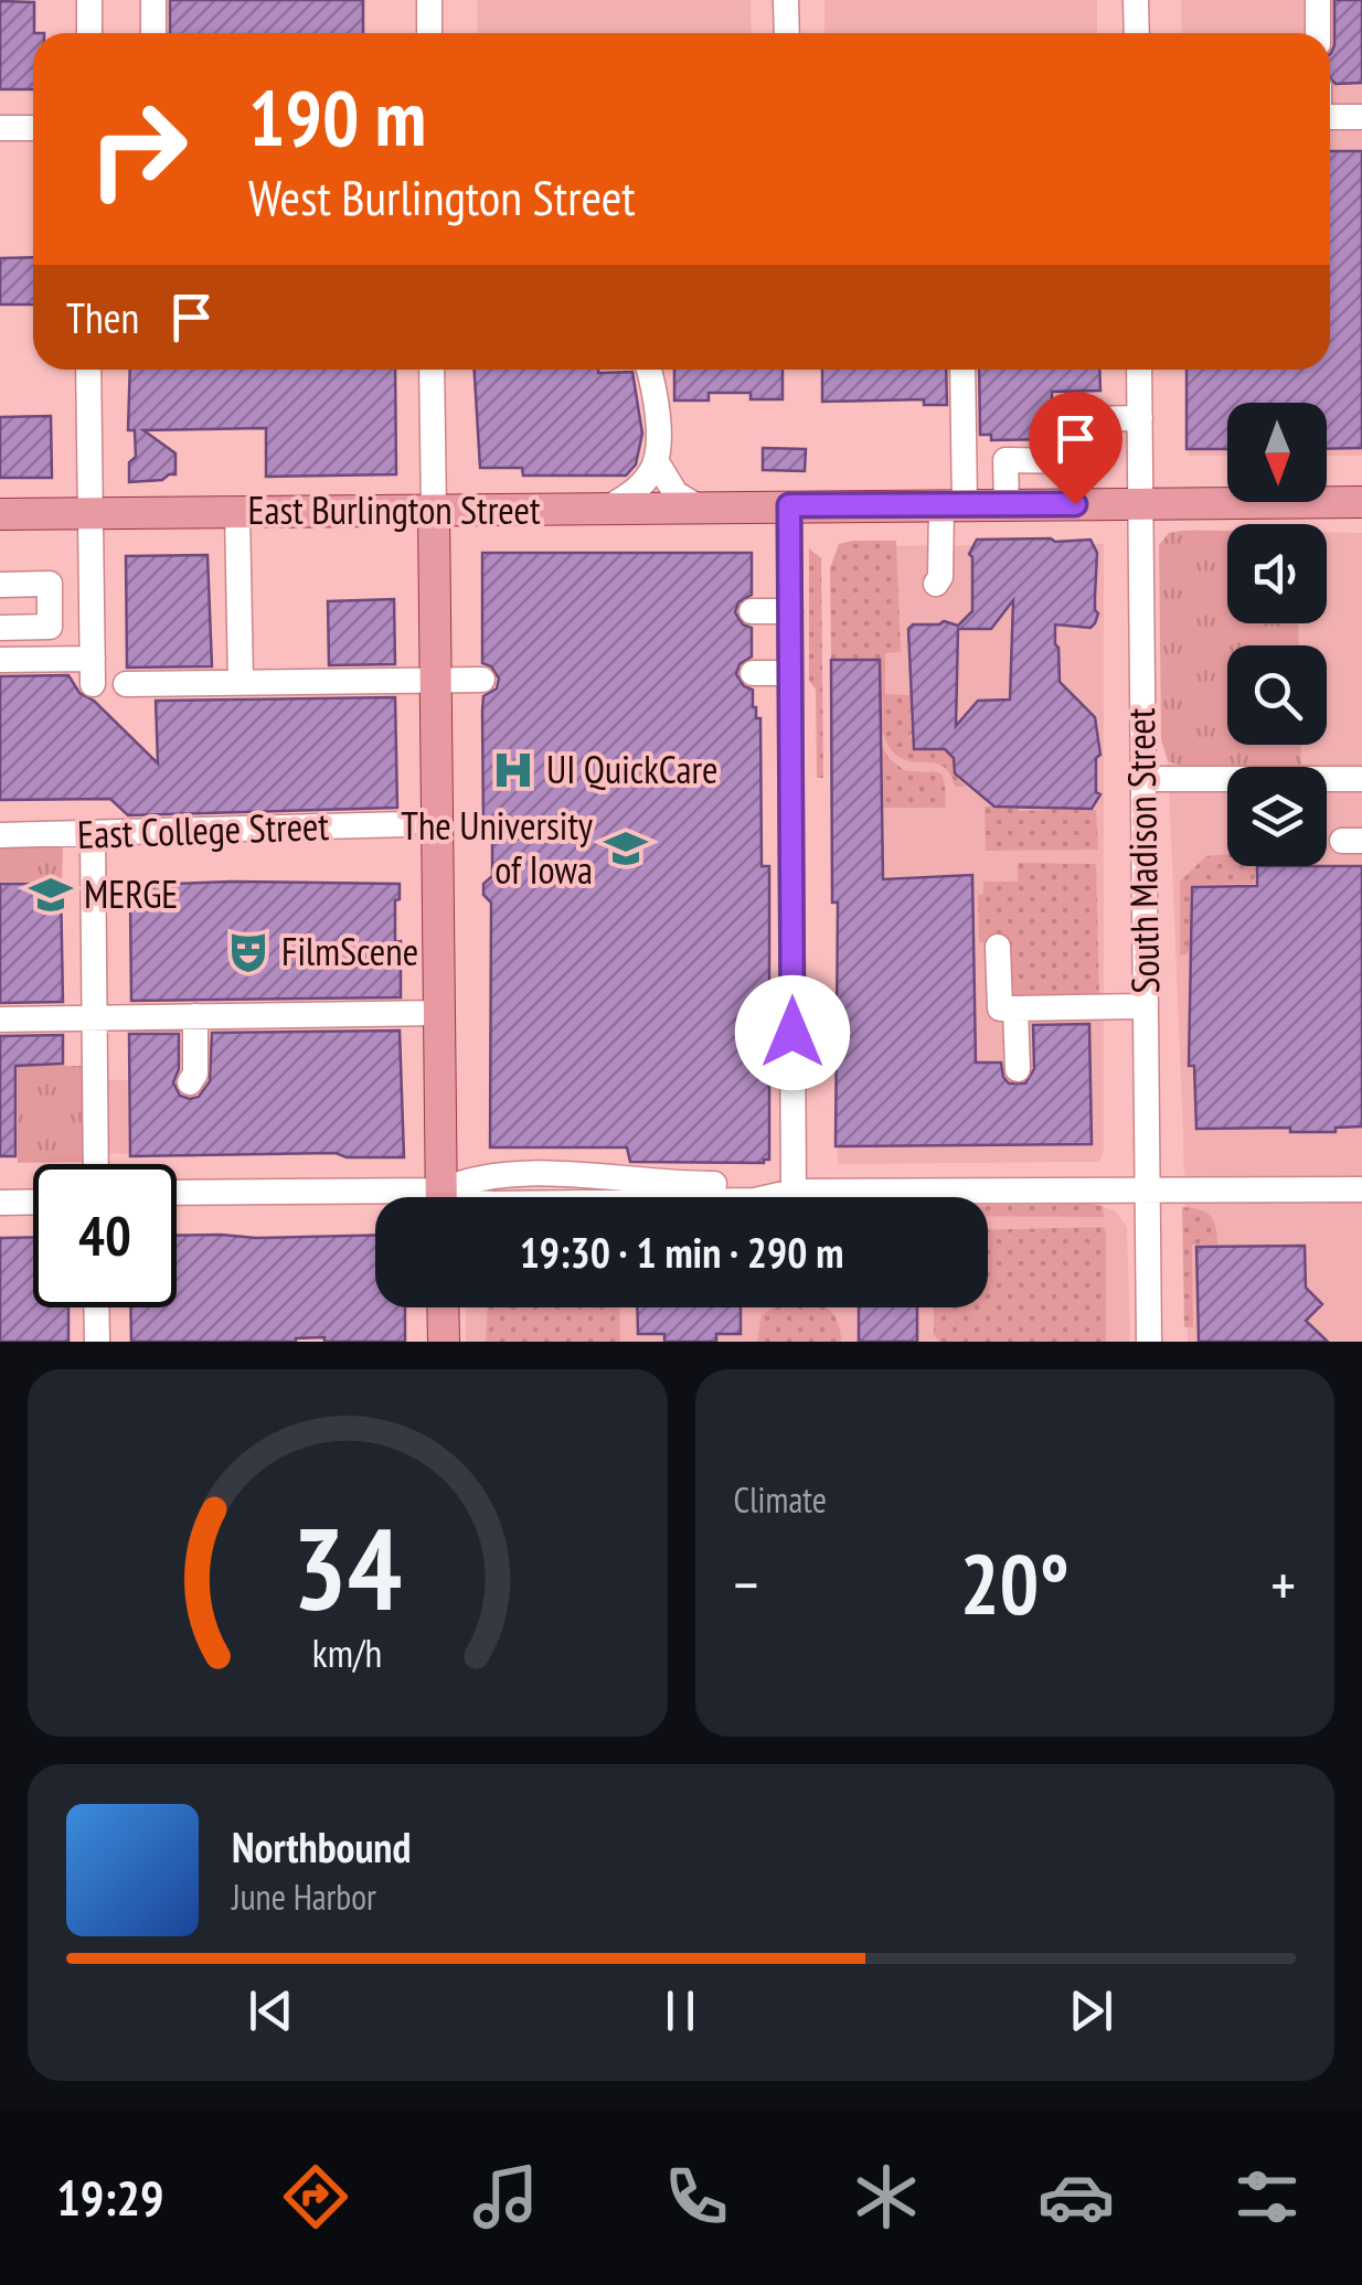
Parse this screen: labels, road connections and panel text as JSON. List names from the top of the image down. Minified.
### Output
{"streets":{"main road":["East Burlington Street"],"street":["East College Street","South Madison Street"]},"crossings":[["East Burlington Street","South Madison Street"]],"places":{"hospital":["UI QuickCare"],"school or university":["The University of Iowa","MERGE"],"theatre":["FilmScene"]},"north":"bottom","page":{"turn":["190 m","West Burlington Street"],"then":"Then","limit":"40","trip":"19:30 · 1 min · 290 m","tile":"Climate","heat":["−","20°","+"],"song":["Northbound","June Harbor"],"tabs":"19:29","gauge":["34","km/h"]}}
